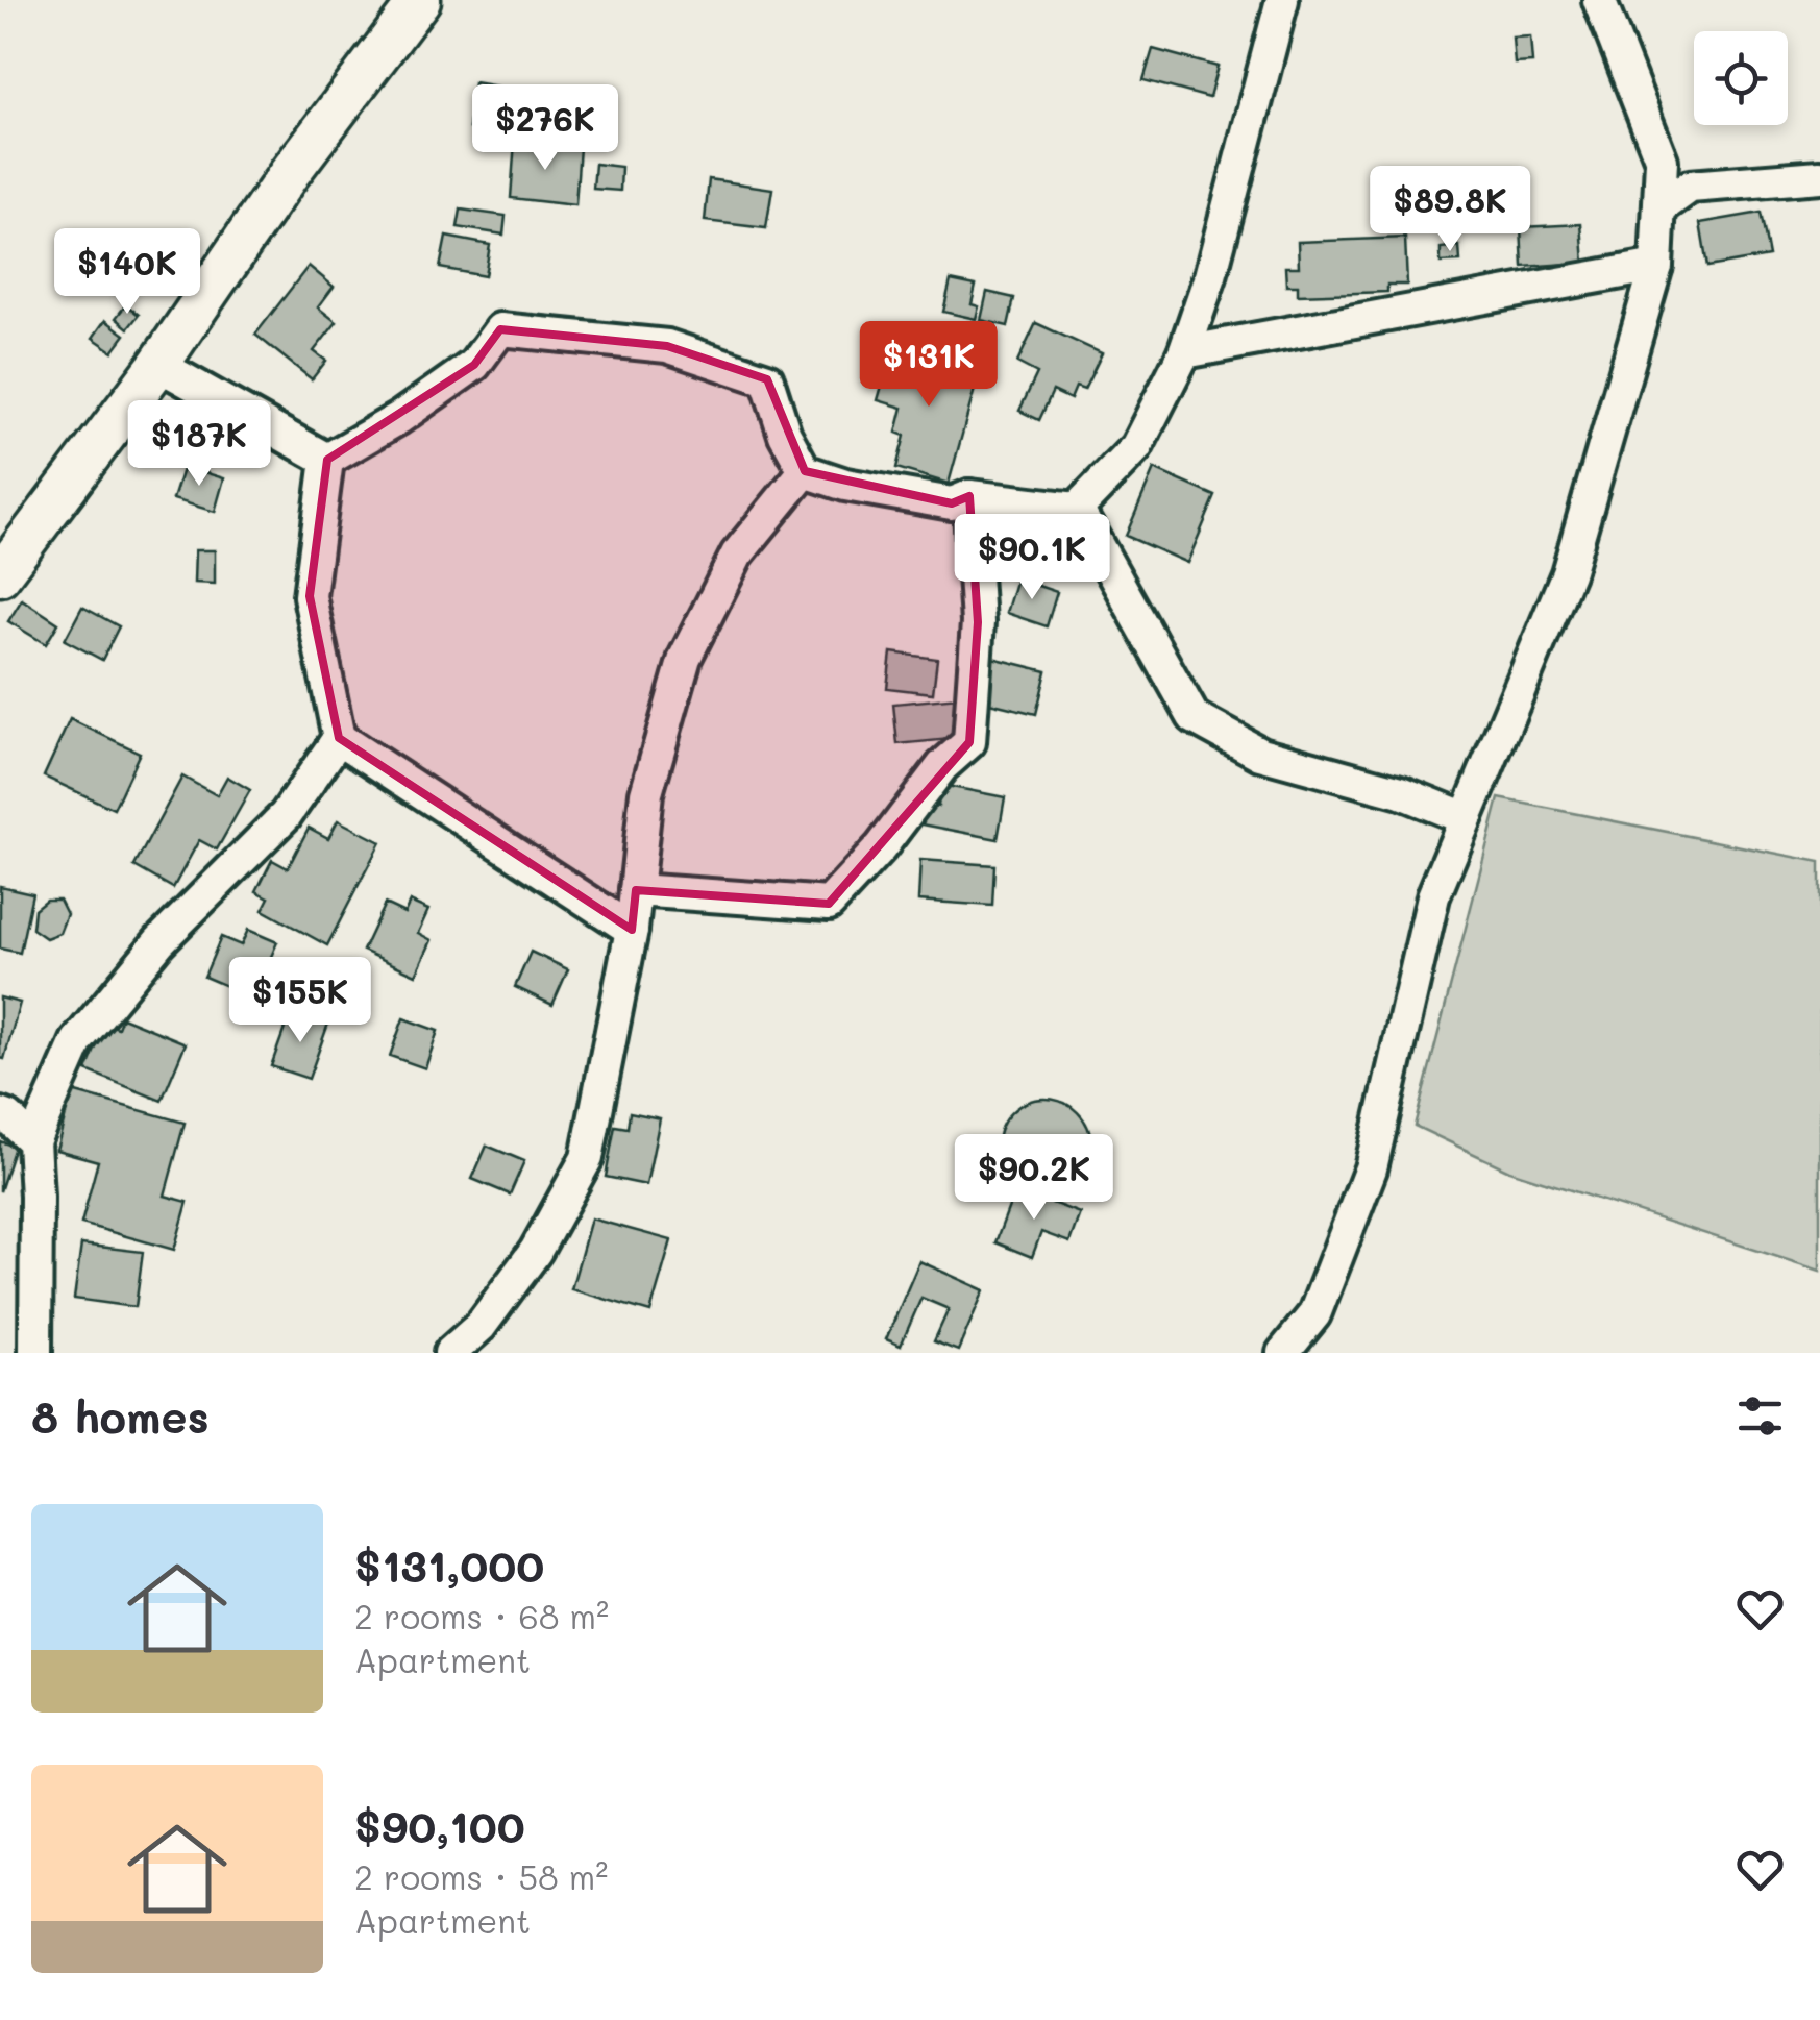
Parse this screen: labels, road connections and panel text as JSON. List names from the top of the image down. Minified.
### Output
{"page":{"price":["$276K","$89.8K","$140K","$131K","$187K","$90.1K","$155K","$90.2K"],"heading":"8 homes","list":[{"name":"$131,000","note":"2 rooms · 68 m² · Apartment"},{"name":"$90,100","note":"2 rooms · 58 m² · Apartment"}]}}
